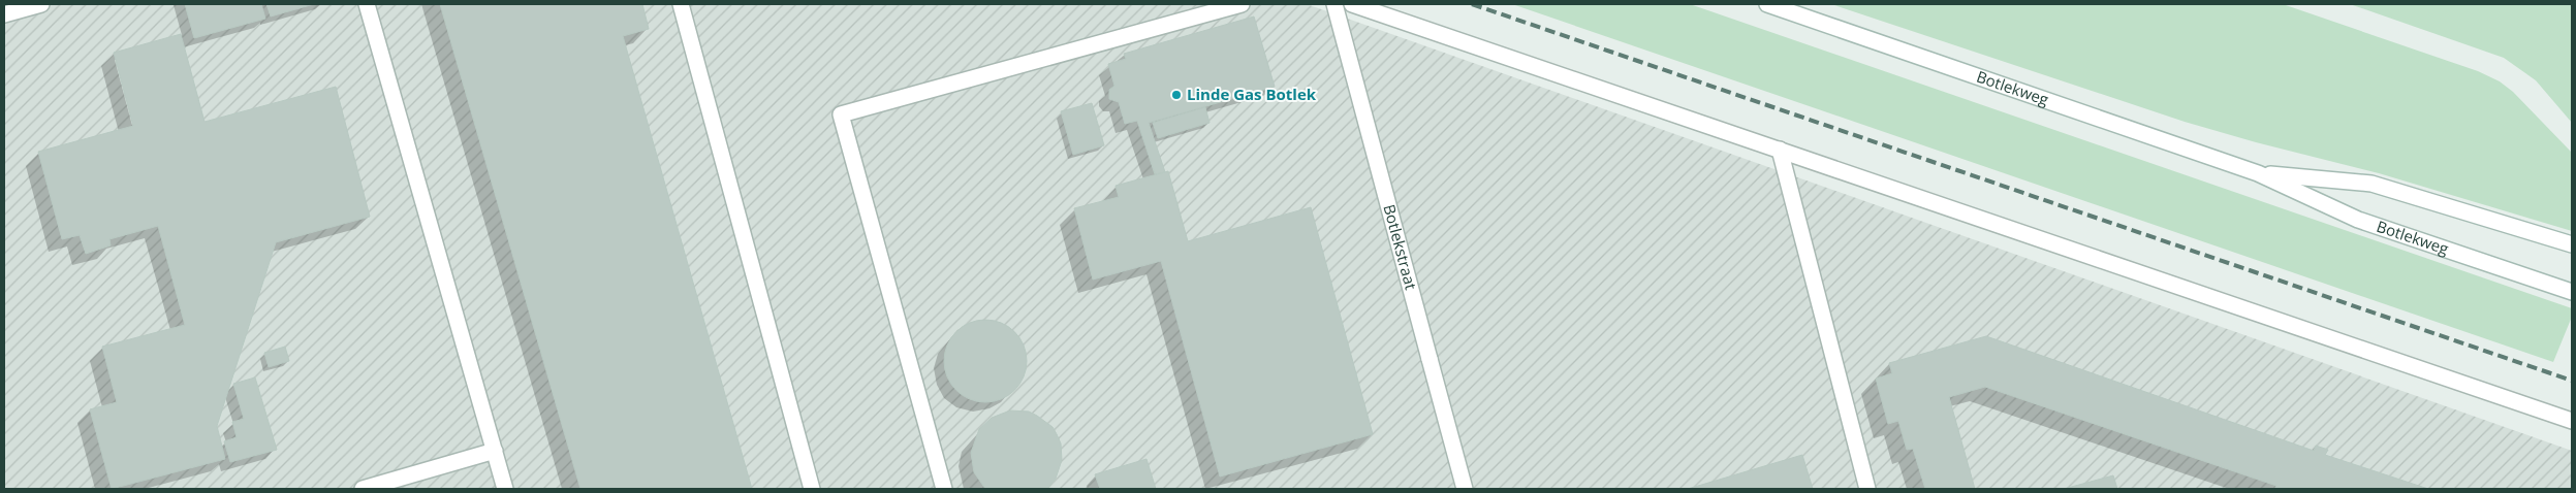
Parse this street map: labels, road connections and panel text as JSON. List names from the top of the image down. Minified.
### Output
{"streets":{"street":["Botlekweg","Botlekstraat"]},"places":["Linde Gas Botlek"]}
